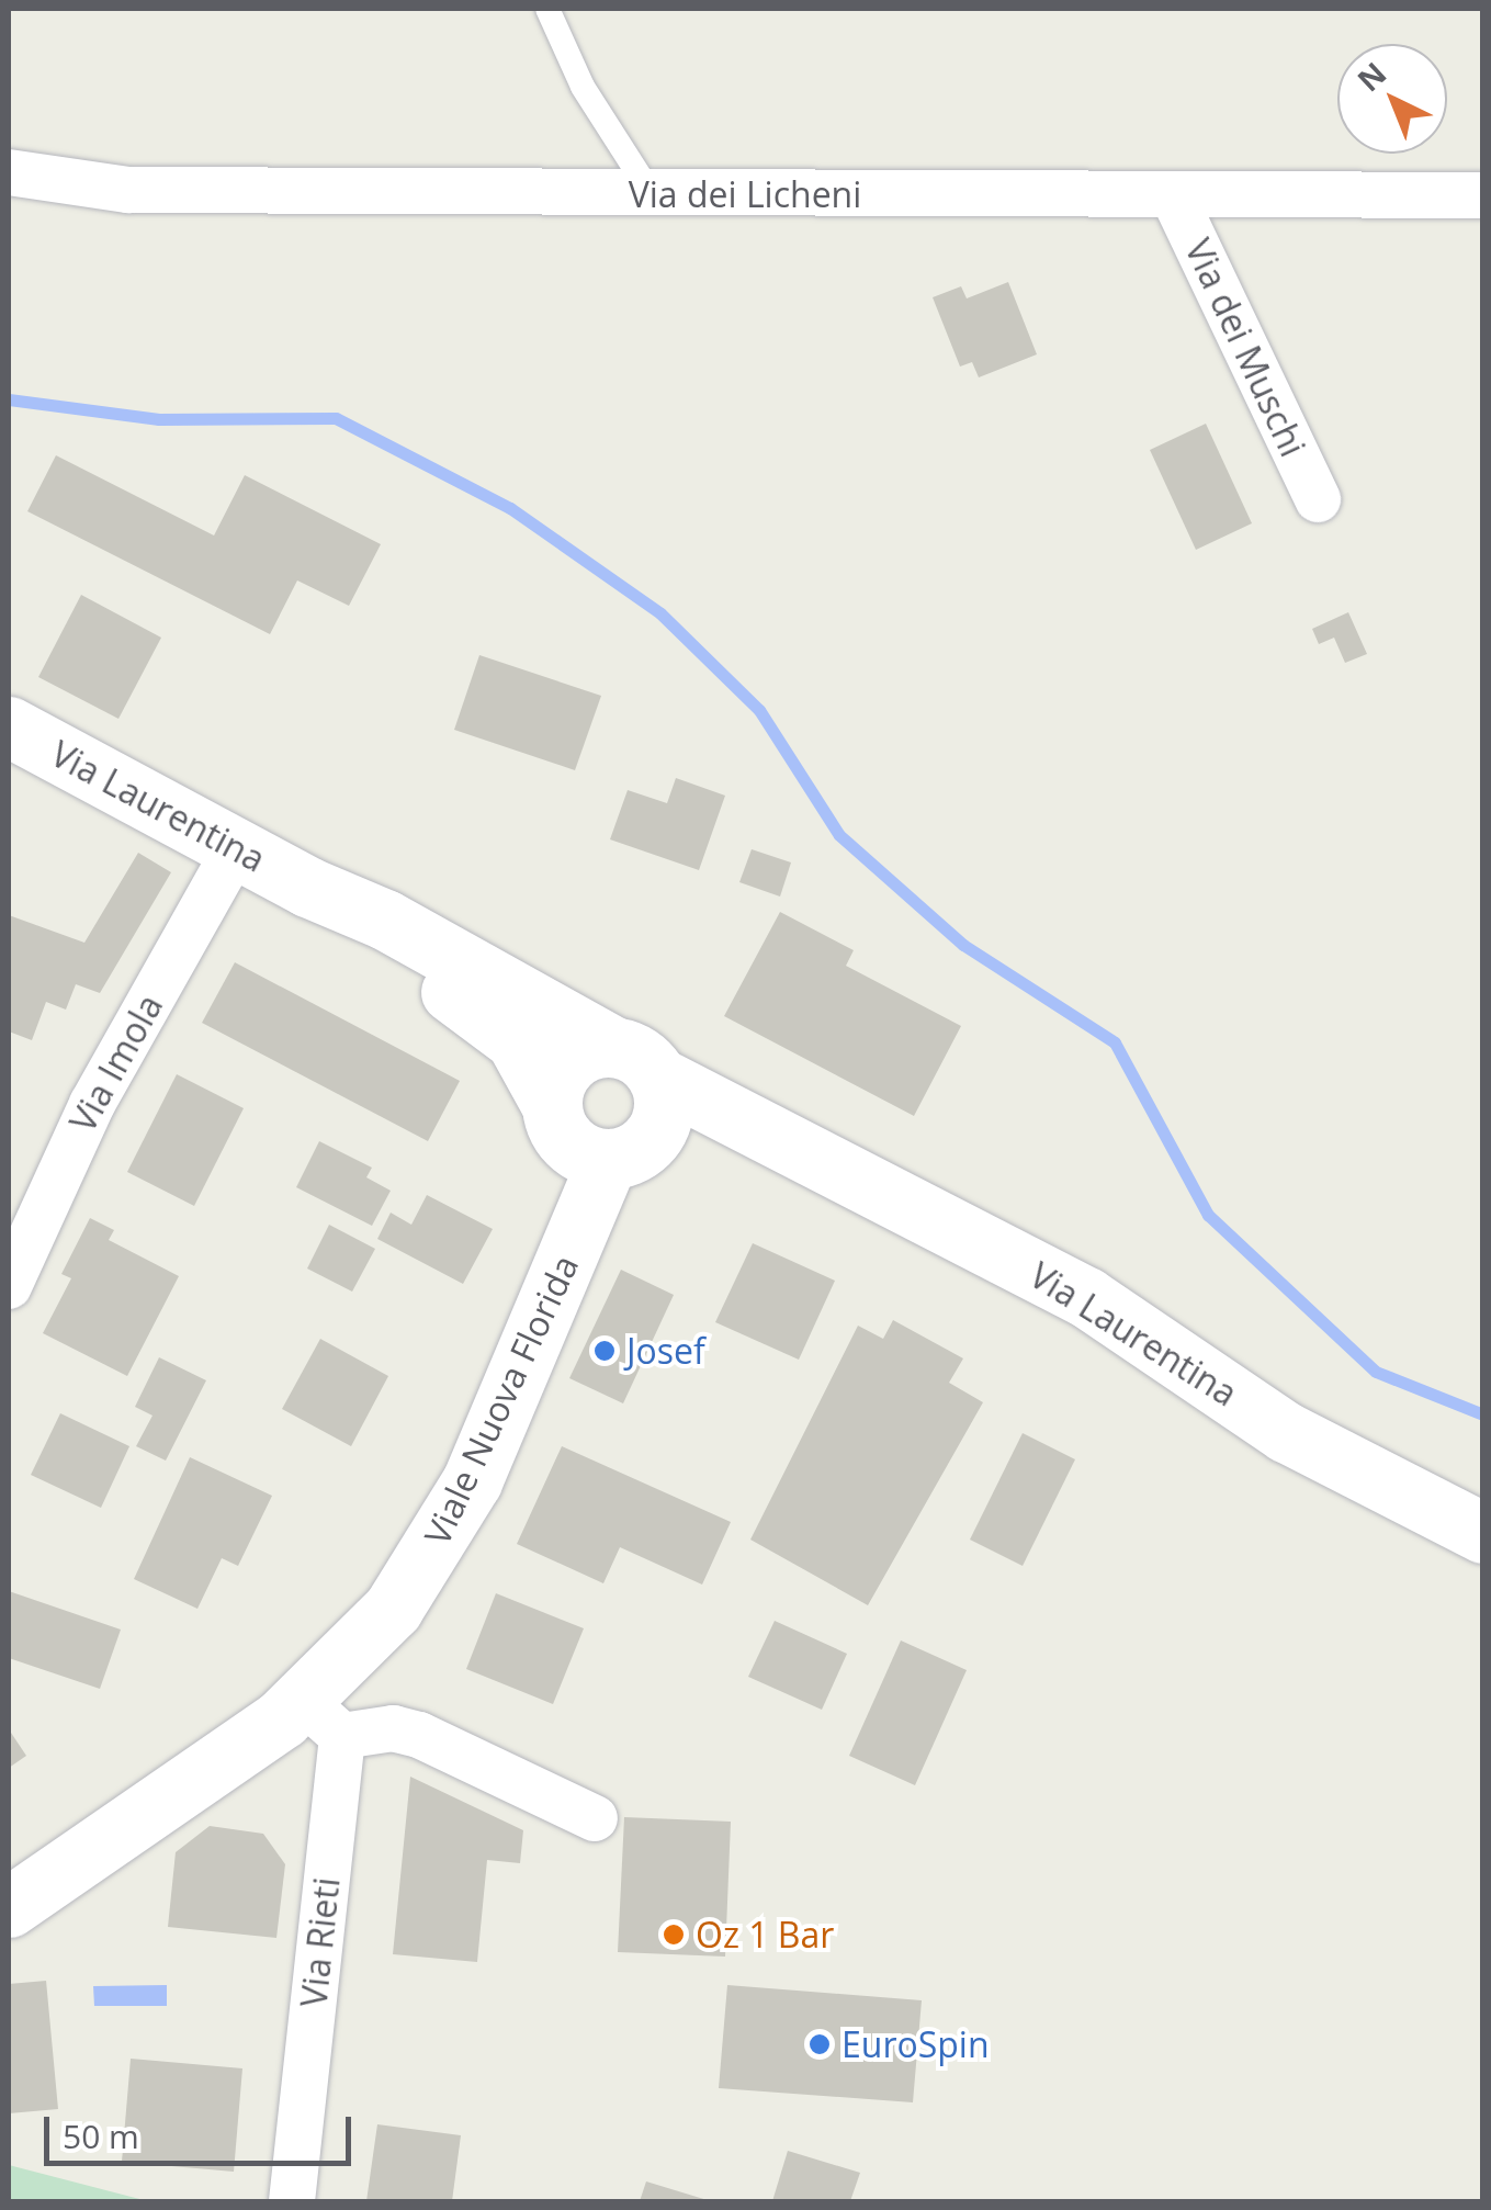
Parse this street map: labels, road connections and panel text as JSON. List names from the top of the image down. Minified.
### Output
{"streets":{"main road":["Via Laurentina","Viale Nuova Florida"],"street":["Via dei Licheni","Via dei Muschi","Via Imola","Via Rieti"]},"crossings":[["Via dei Licheni","Via dei Muschi"],["Via Laurentina","Via Imola"],["Via Laurentina","Viale Nuova Florida"],["Viale Nuova Florida","Via Rieti"]],"places":["Josef","Oz 1 Bar","EuroSpin"],"scale_bar":"50 m","north":"top left"}
